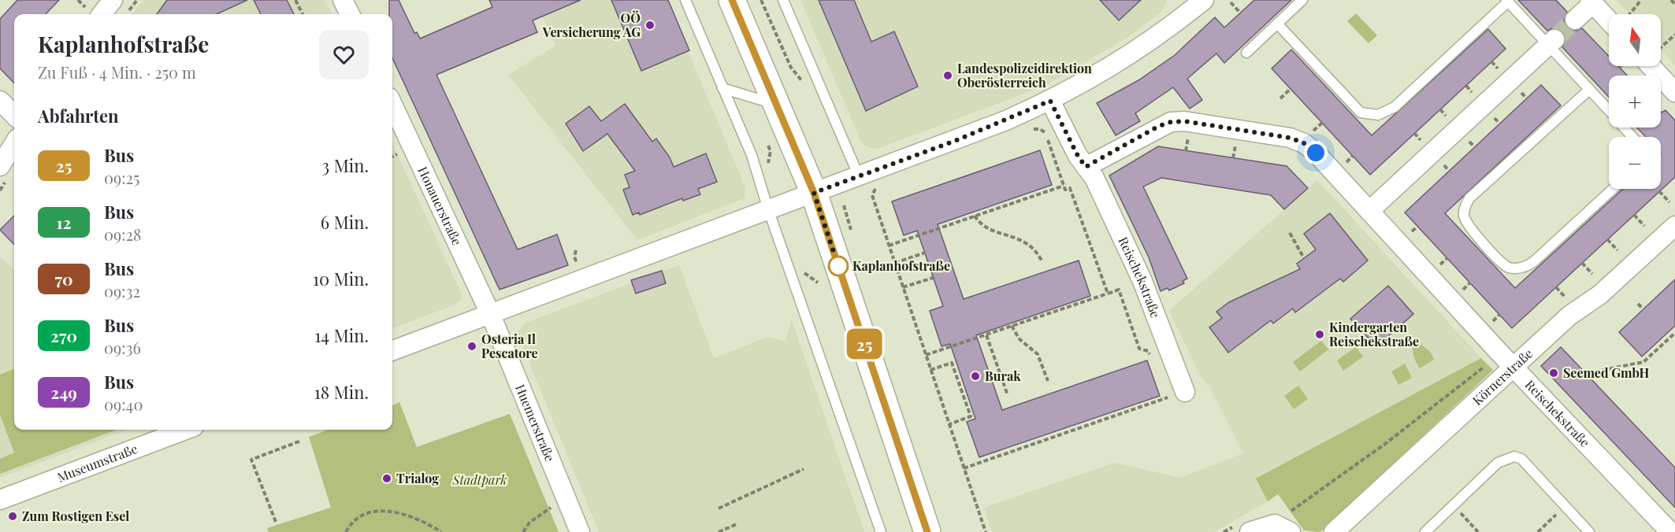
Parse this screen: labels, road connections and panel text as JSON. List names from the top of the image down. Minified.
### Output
{"streets":{"street":["Honauerstraße","Reischekstraße","Körnerstraße","Huemerstraße","Museumstraße"]},"crossings":[["Honauerstraße","Huemerstraße"],["Reischekstraße","Körnerstraße"]],"parks":["Stadtpark"],"places":["OÖ Versicherung AG","Landespolizeidirektion Oberösterreich","Kaplanhofstraße","Kindergarten Reischekstraße","Osteria Il Pescatore","Seemed GmbH","Burak","Trialog","Zum Rostigen Esel"],"lines":["bus line 25"],"north":"top","page":{"on_map":"25","map_buttons":["+","−"],"heading":[["Kaplanhofstraße","Zu Fuß · 4 Min. · 250 m"],"Abfahrten"],"list":[{"mark":"25","name":"Bus","note":"09:25","value":"3 Min."},{"mark":"12","name":"Bus","note":"09:28","value":"6 Min."},{"mark":"70","name":"Bus","note":"09:32","value":"10 Min."},{"mark":"270","name":"Bus","note":"09:36","value":"14 Min."},{"mark":"249","name":"Bus","note":"09:40","value":"18 Min."}]}}
